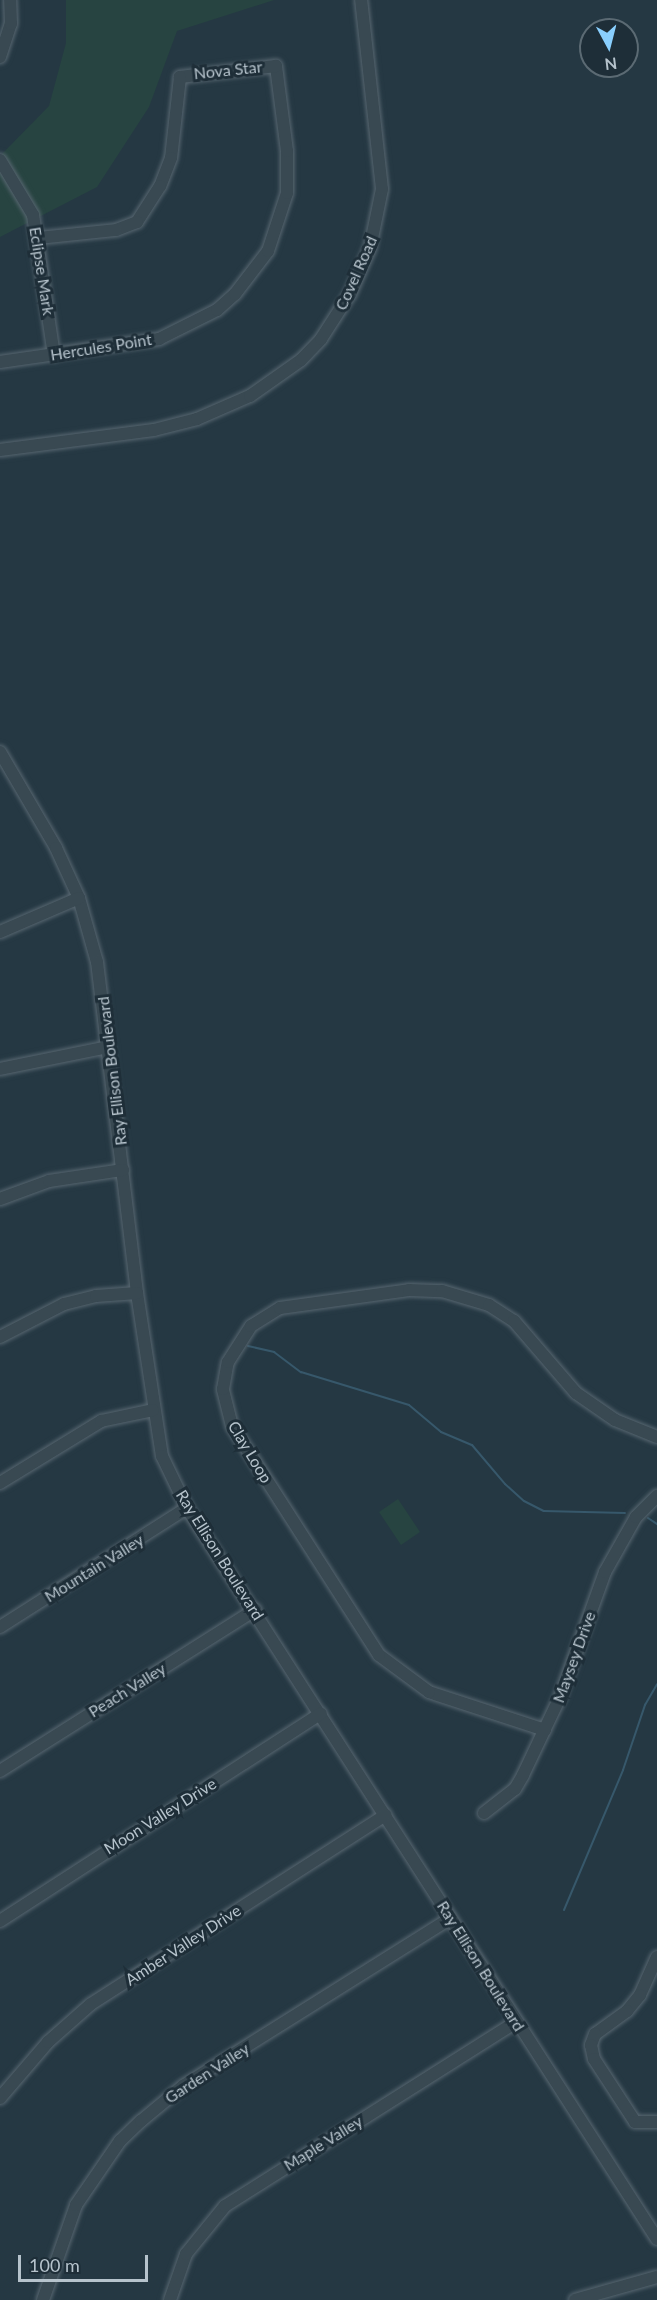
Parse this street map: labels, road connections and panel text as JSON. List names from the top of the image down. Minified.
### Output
{"streets":{"street":["Nova Star","Eclipse Mark","Covel Road","Hercules Point","Ray Ellison Boulevard","Clay Loop","Mountain Valley","Maysey Drive","Peach Valley","Moon Valley Drive","Amber Valley Drive","Garden Valley","Maple Valley"]},"crossings":[["Nova Star","Eclipse Mark"],["Nova Star","Hercules Point"],["Eclipse Mark","Hercules Point"],["Ray Ellison Boulevard","Mountain Valley"],["Ray Ellison Boulevard","Peach Valley"],["Ray Ellison Boulevard","Moon Valley Drive"],["Ray Ellison Boulevard","Amber Valley Drive"],["Ray Ellison Boulevard","Garden Valley"],["Ray Ellison Boulevard","Maple Valley"],["Clay Loop","Maysey Drive"]],"scale_bar":"100 m","north":"bottom"}
